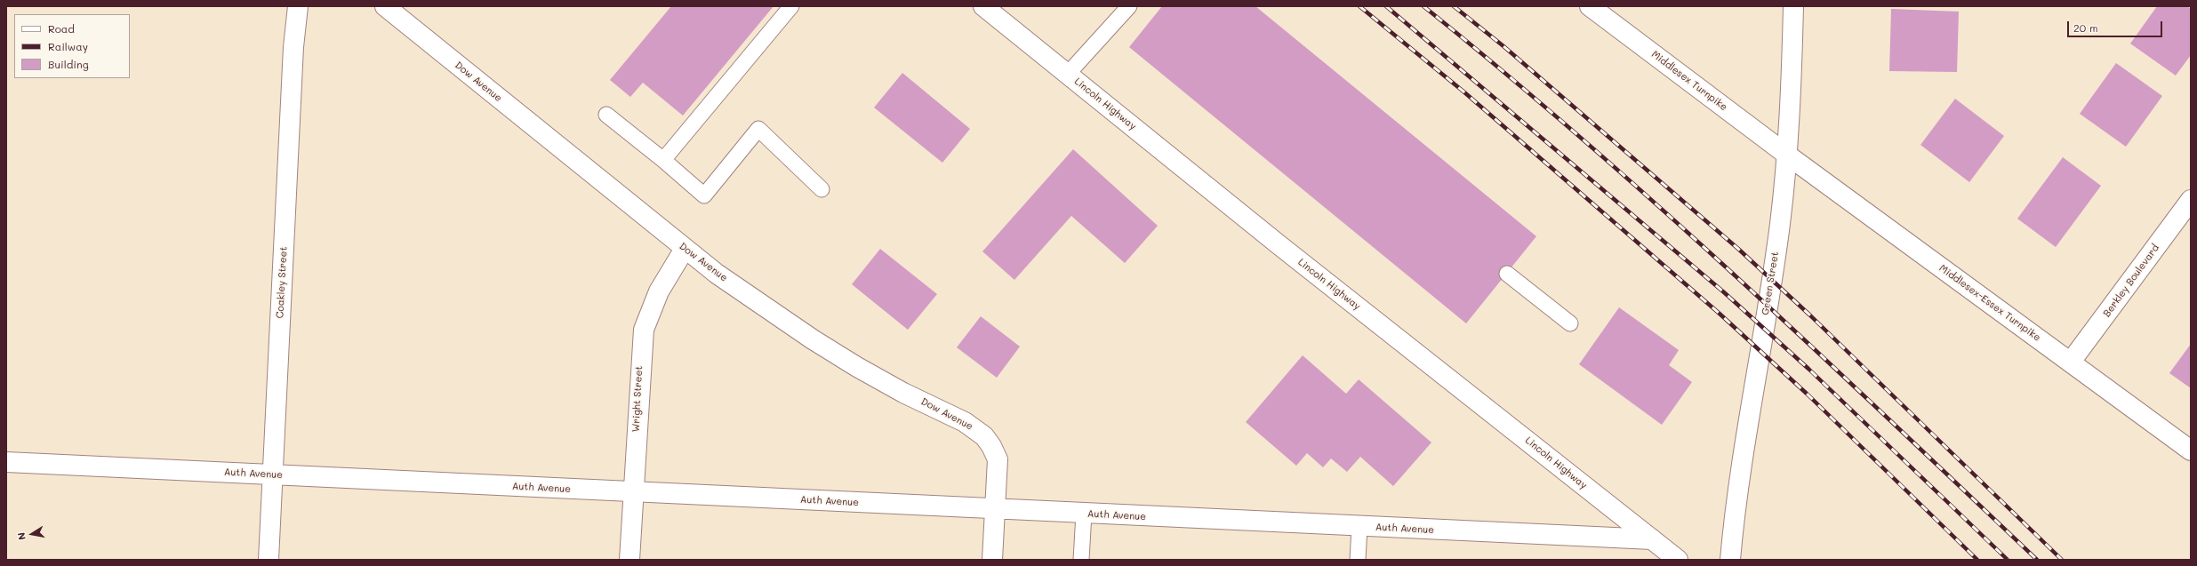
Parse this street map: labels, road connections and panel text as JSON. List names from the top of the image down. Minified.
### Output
{"streets":{"street":["Middlesex Turnpike","Dow Avenue","Lincoln Highway","Berkley Boulevard","Coakley Street","Green Street","Middlesex-Essex Turnpike","Wright Street","Auth Avenue"]},"crossings":[["Middlesex Turnpike","Green Street"],["Middlesex Turnpike","Middlesex-Essex Turnpike"],["Dow Avenue","Wright Street"],["Dow Avenue","Auth Avenue"],["Lincoln Highway","Auth Avenue"],["Berkley Boulevard","Middlesex-Essex Turnpike"],["Coakley Street","Auth Avenue"],["Green Street","Middlesex-Essex Turnpike"],["Wright Street","Auth Avenue"]],"legend":["Road","Railway","Building"],"scale_bar":"20 m","north":"left"}
